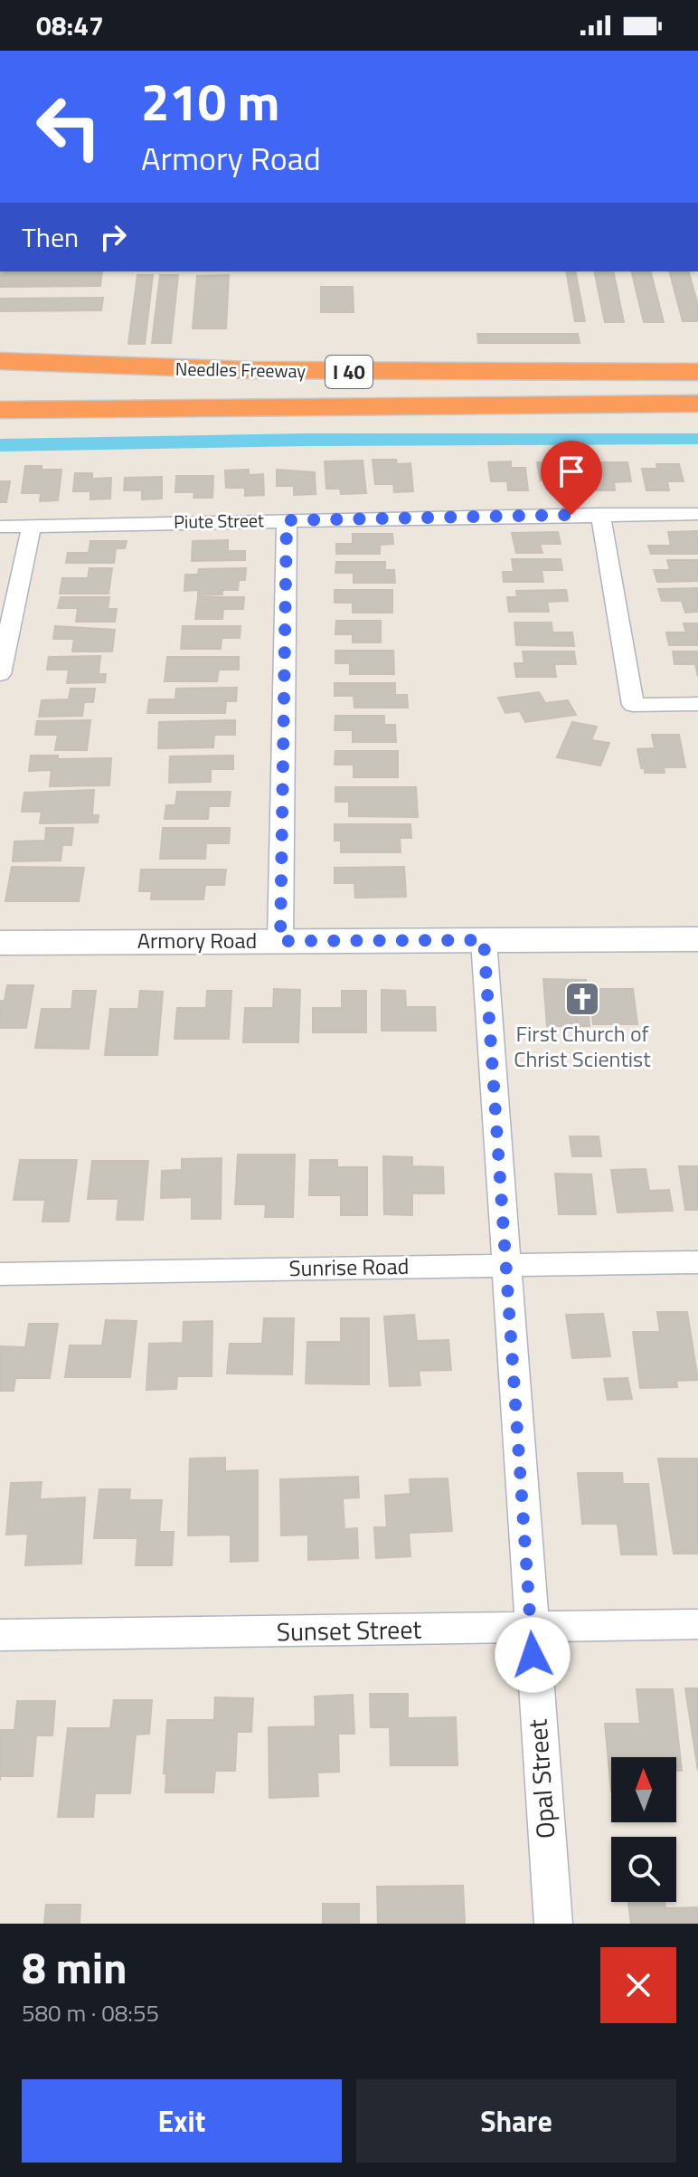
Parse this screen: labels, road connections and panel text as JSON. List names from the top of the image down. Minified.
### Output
{"streets":{"highway":["Needles Freeway","I 40"],"main road":["Armory Road"],"street":["Piute Street","Sunrise Road","Sunset Street","Opal Street"]},"crossings":[["Armory Road","Opal Street"],["Sunrise Road","Opal Street"],["Sunset Street","Opal Street"]],"places":{"church":["First Church of Christ Scientist"]},"north":"top","page":{"status":"08:47","turn":["210 m","Armory Road"],"then":"Then","heading":["8 min","580 m · 08:55"],"buttons":["Exit","Share"]}}
